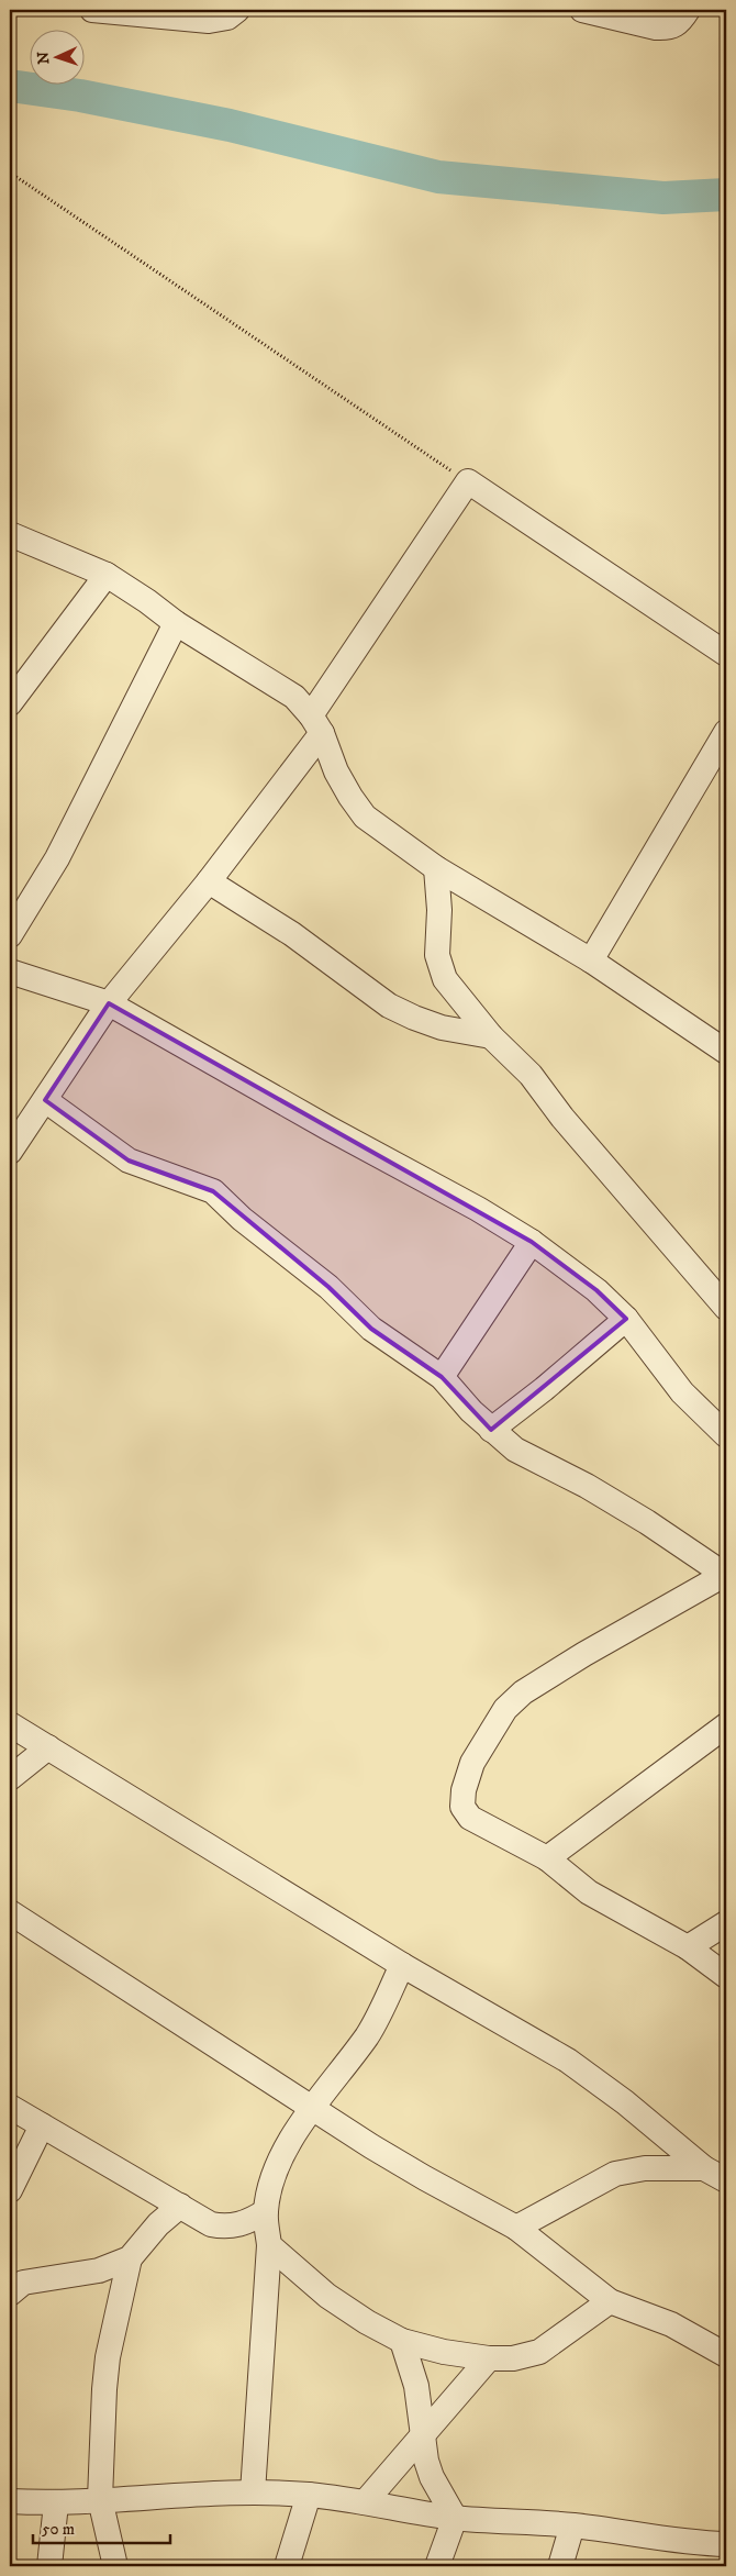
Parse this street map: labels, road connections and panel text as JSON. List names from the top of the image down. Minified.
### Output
{"scale_bar":"50 m","north":"left"}
